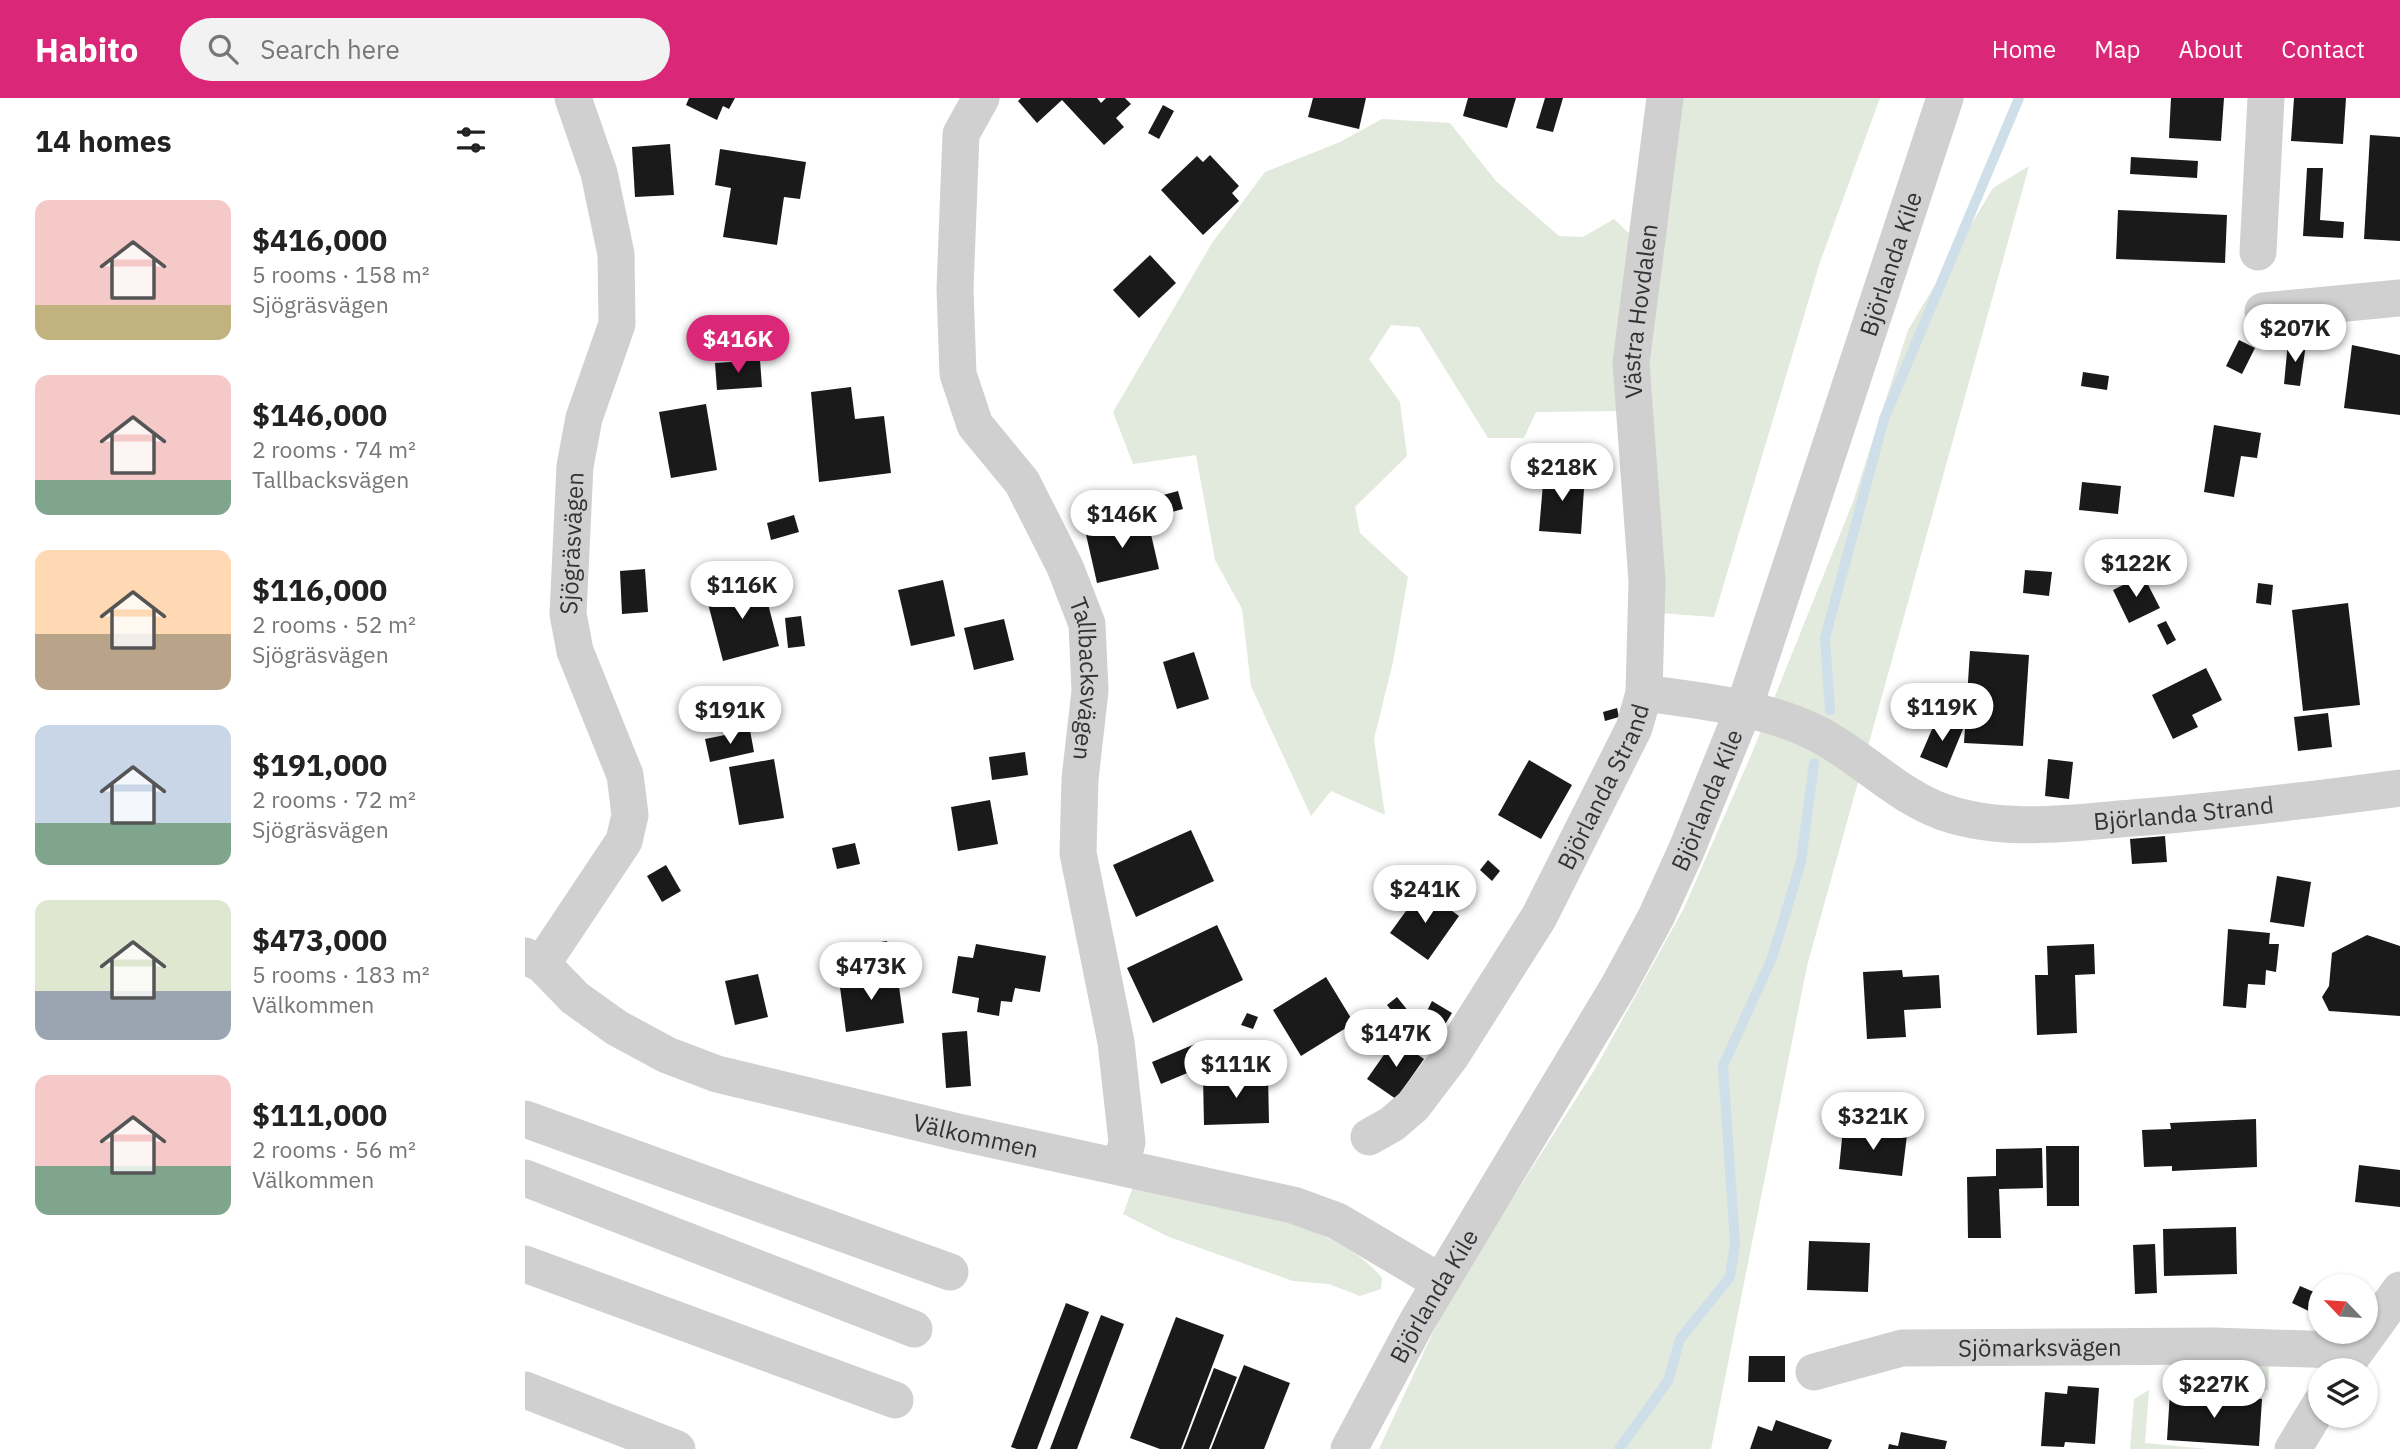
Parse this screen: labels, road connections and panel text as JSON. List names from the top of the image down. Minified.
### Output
{"streets":{"street":["Björlanda Kile","Västra Hovdalen","Sjögräsvägen","Tallbacksvägen","Björlanda Strand","Välkommen","Sjömarksvägen"]},"crossings":[["Björlanda Kile","Björlanda Strand"],["Björlanda Kile","Välkommen"],["Västra Hovdalen","Björlanda Strand"],["Sjögräsvägen","Välkommen"],["Tallbacksvägen","Välkommen"]],"north":"top left","page":{"header":"Habito","search":"Search here","nav":["Home","Map","About","Contact"],"heading":"14 homes","list":[{"name":"$416,000","note":"5 rooms · 158 m² · Sjögräsvägen"},{"name":"$146,000","note":"2 rooms · 74 m² · Tallbacksvägen"},{"name":"$116,000","note":"2 rooms · 52 m² · Sjögräsvägen"},{"name":"$191,000","note":"2 rooms · 72 m² · Sjögräsvägen"},{"name":"$473,000","note":"5 rooms · 183 m² · Välkommen"},{"name":"$111,000","note":"2 rooms · 56 m² · Välkommen"}],"price":["$207K","$416K","$218K","$146K","$122K","$116K","$119K","$191K","$241K","$473K","$147K","$111K","$321K","$227K"]}}
